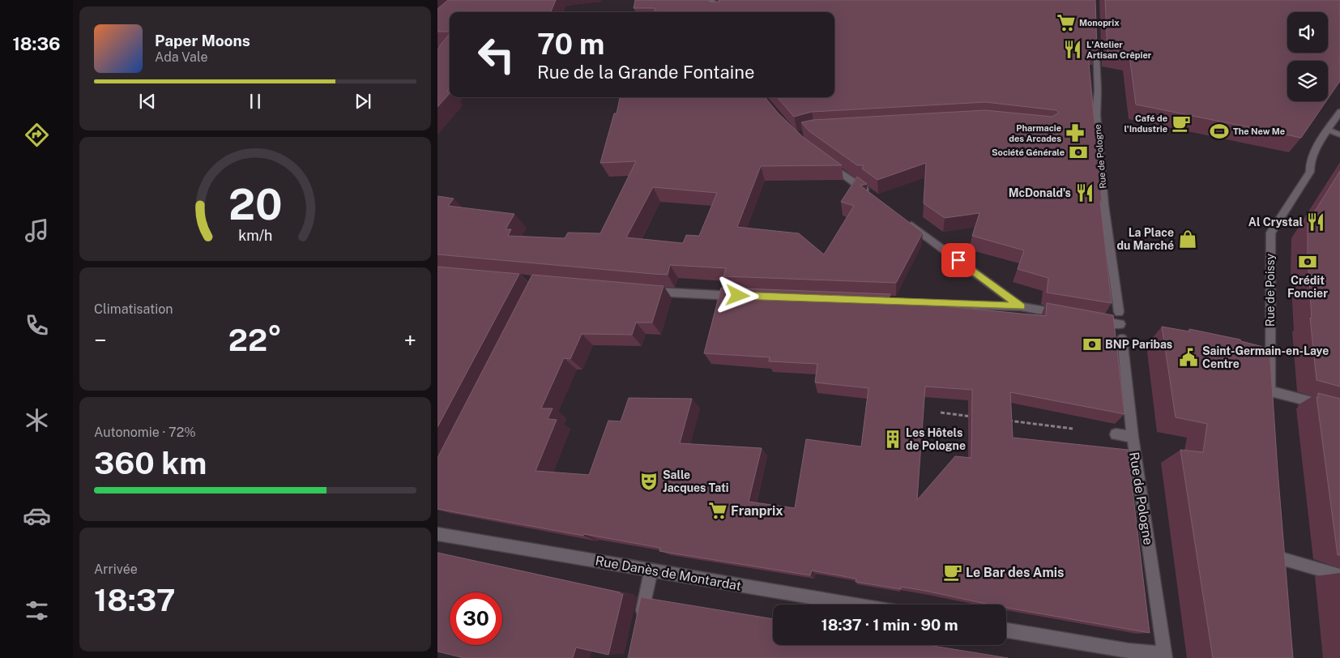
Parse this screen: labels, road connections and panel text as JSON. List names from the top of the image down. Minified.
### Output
{"streets":{"street":["Rue de Pologne","Rue de Poissy","Rue Danès de Montardat"]},"places":{"supermarket":["Monoprix","Franprix"],"restaurant":["L'Atelier Artisan Crêpier","McDonald's","Al Crystal"],"cafe":["Café de l'Industrie","Le Bar des Amis"],"sports":["The New Me"],"pharmacy":["Pharmacie des Arcades"],"bank":["Société Générale","Crédit Foncier","BNP Paribas"],"shop":["La Place du Marché"],"public building":["Saint-Germain-en-Laye Centre"],"building":["Les Hôtels de Pologne"],"theatre":["Salle Jacques Tati"]},"page":{"tabs":"18:36","turn":["70 m","Rue de la Grande Fontaine"],"song":["Paper Moons","Ada Vale"],"tile":["Climatisation",["Autonomie · 72%","360 km"],["Arrivée","18:37"]],"heat":["−","22°","+"],"limit":"30","trip":"18:37 · 1 min · 90 m","gauge":["20","km/h"]}}
